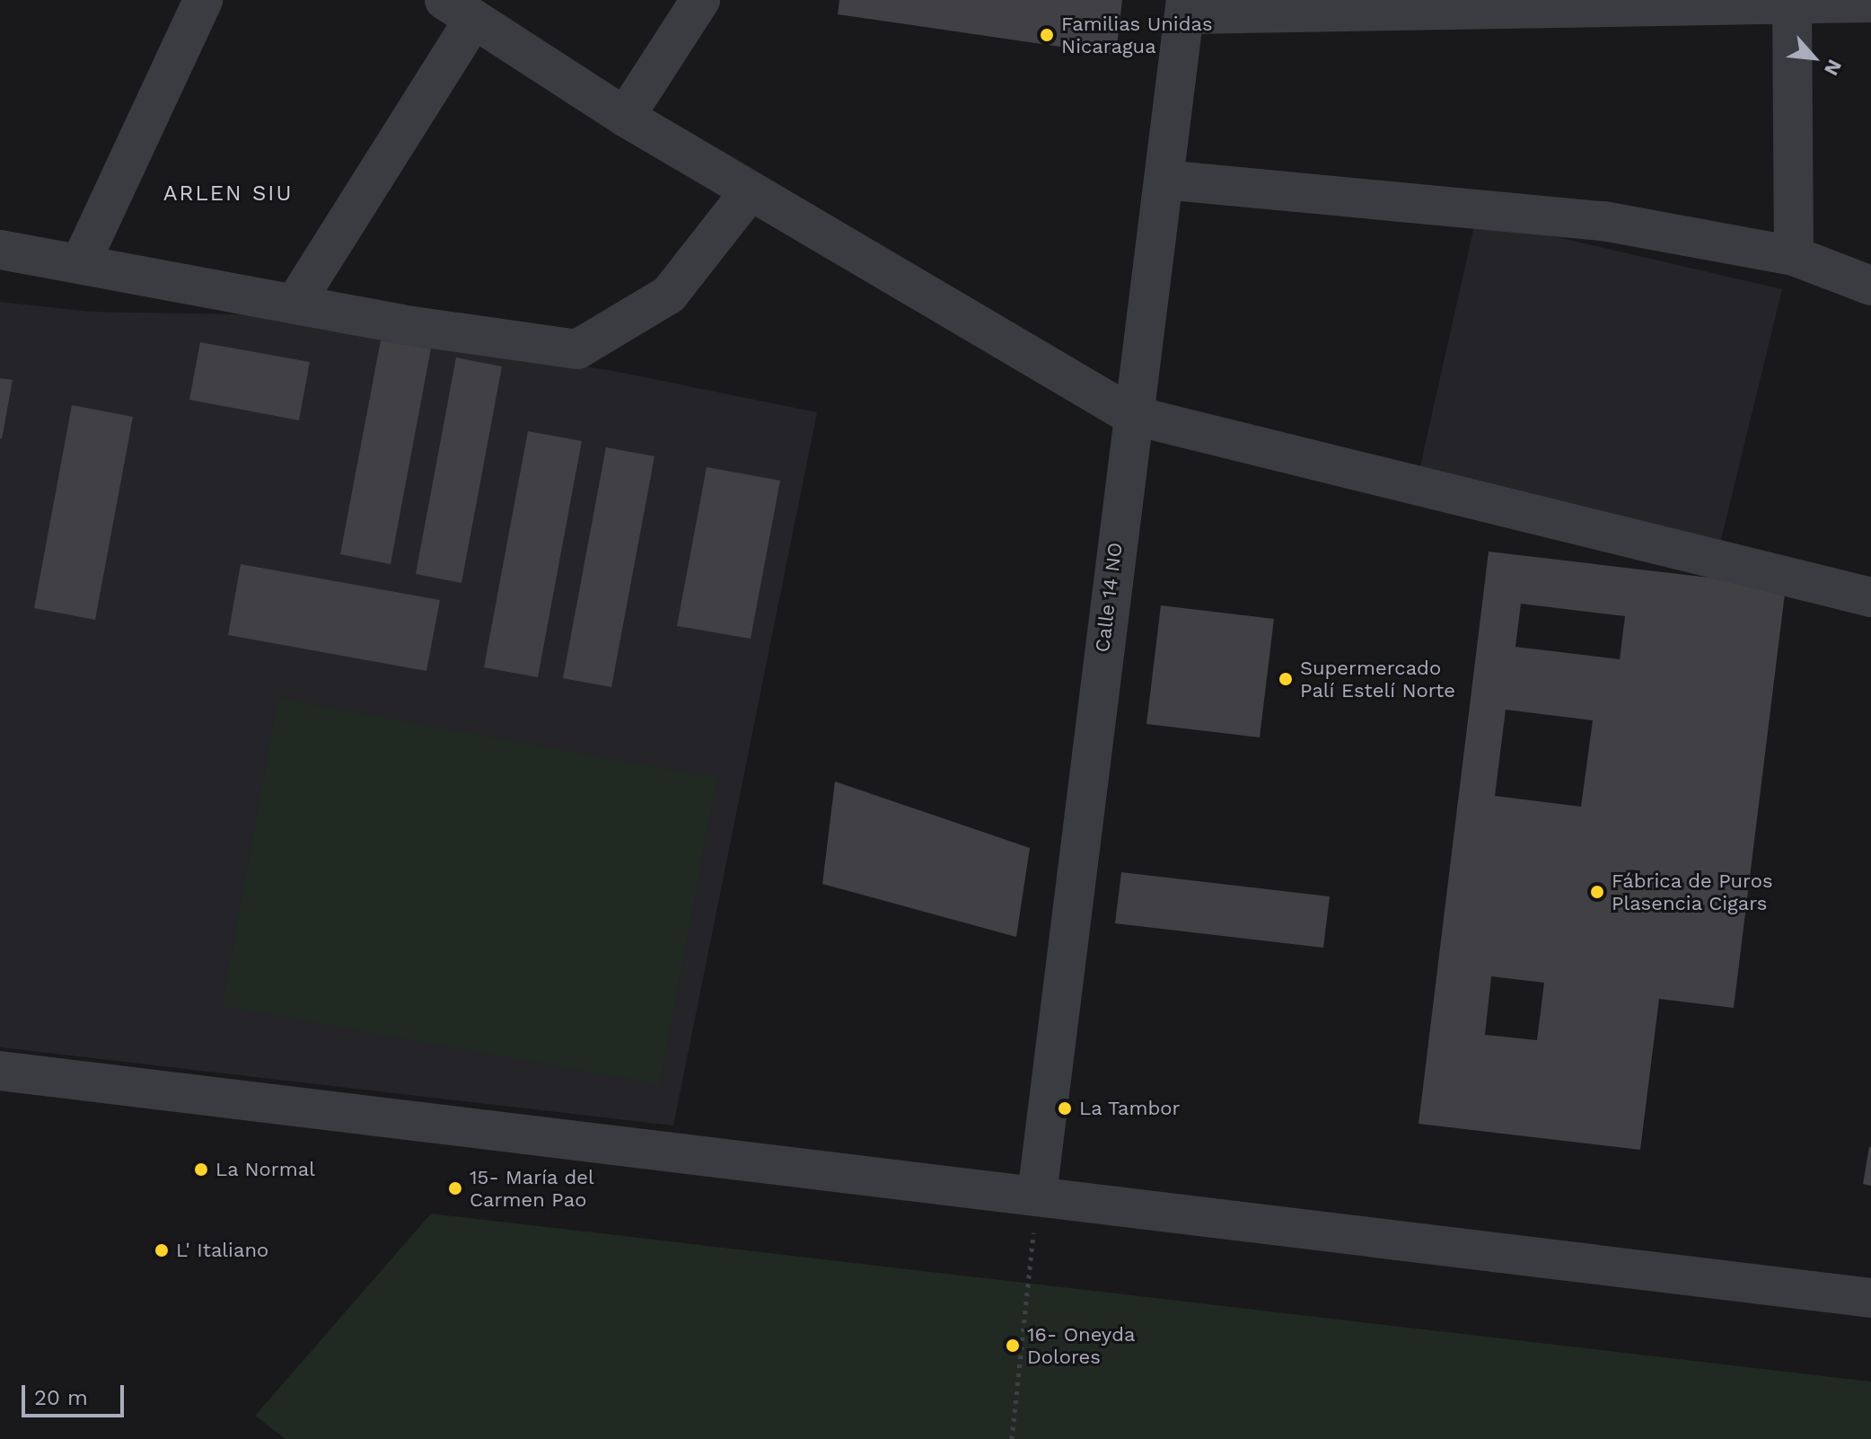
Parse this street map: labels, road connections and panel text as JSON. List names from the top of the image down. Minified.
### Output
{"streets":{"street":["Calle 14 NO"]},"districts":["ARLEN SIU"],"places":["Familias Unidas Nicaragua","Supermercado Palí Estelí Norte","Fábrica de Puros Plasencia Cigars","La Tambor","La Normal","15- María del Carmen Pao","L' Italiano","16- Oneyda Dolores"],"scale_bar":"20 m","north":"bottom right"}
